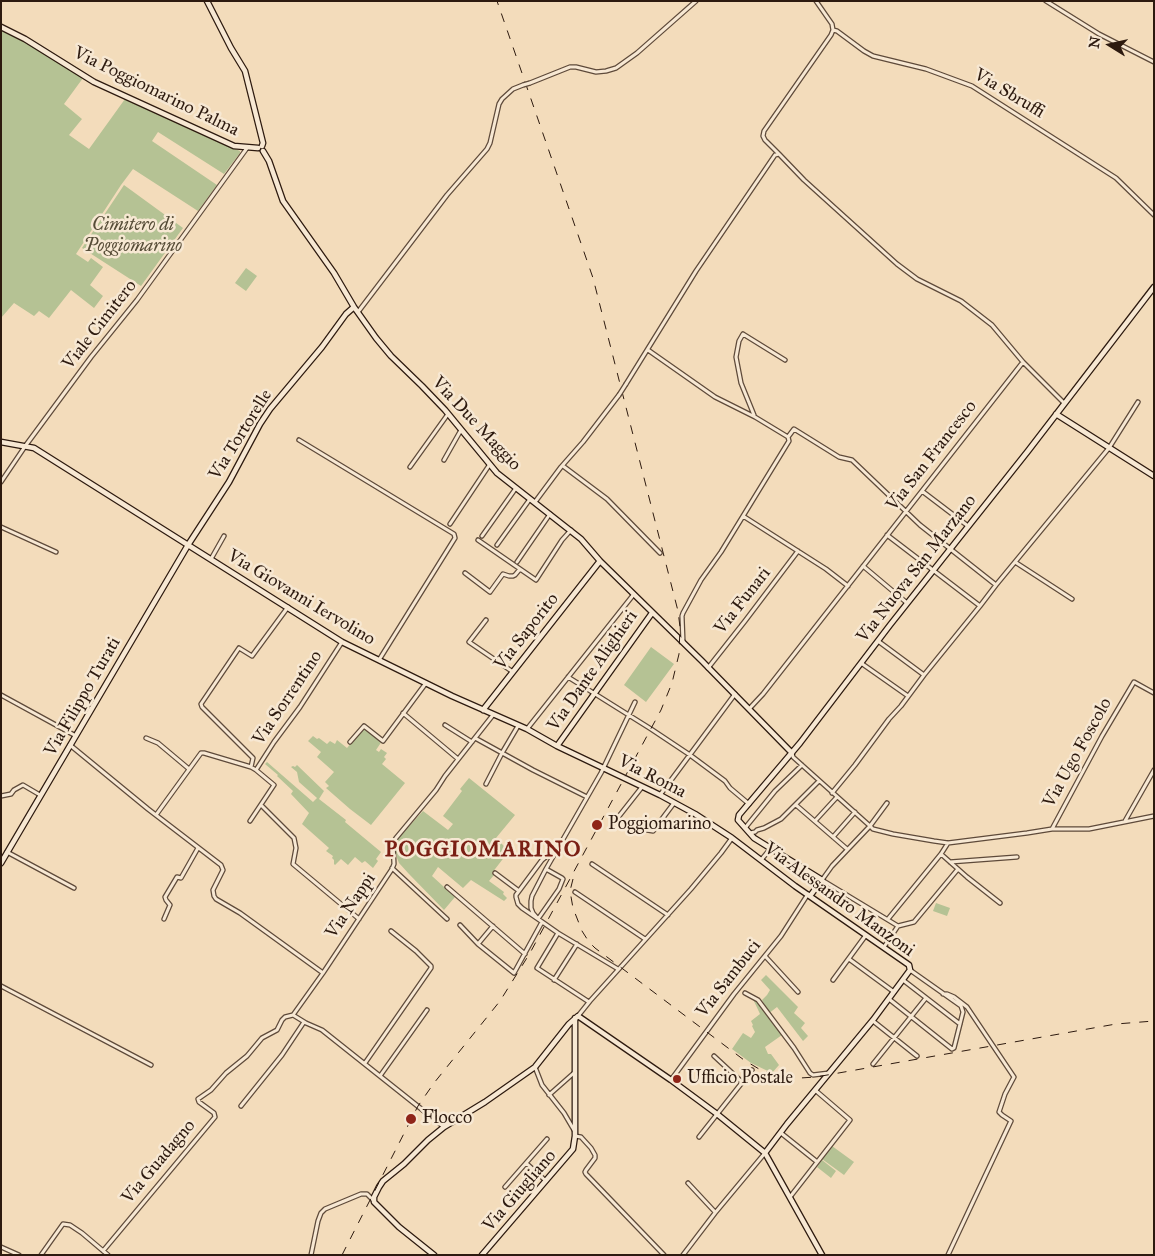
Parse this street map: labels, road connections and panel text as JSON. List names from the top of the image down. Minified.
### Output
{"streets":{"street":["Via Poggiomarino Palma","Via Sbruffi","Viale Cimitero","Via Due Maggio","Via Tortorelle","Via San Francesco","Via Nuova San Marzano","Via Giovanni Iervolino","Via Funari","Via Saporito","Via Dante Alighieri","Via Filippo Turati","Via Sorrentino","Via Ugo Foscolo","Via Roma","Via Alessandro Manzoni","Via Nappi","Via Sambuci","Via Guadagno","Via Giugliano"]},"crossings":[["Via Poggiomarino Palma","Viale Cimitero"],["Via Poggiomarino Palma","Via Due Maggio"],["Viale Cimitero","Via Giovanni Iervolino"],["Via Due Maggio","Via Tortorelle"],["Via Due Maggio","Via Nuova San Marzano"],["Via Due Maggio","Via Funari"],["Via Due Maggio","Via Saporito"],["Via Due Maggio","Via Dante Alighieri"],["Via Tortorelle","Via Giovanni Iervolino"],["Via Tortorelle","Via Filippo Turati"],["Via Giovanni Iervolino","Via Saporito"],["Via Giovanni Iervolino","Via Filippo Turati"],["Via Giovanni Iervolino","Via Sorrentino"],["Via Dante Alighieri","Via Roma"],["Via Roma","Via Alessandro Manzoni"],["Via Roma","Via Nappi"],["Via Alessandro Manzoni","Via Sambuci"],["Via Nappi","Via Guadagno"]],"districts":["POGGIOMARINO"],"parks":["Cimitero di Poggiomarino"],"places":["Poggiomarino","Ufficio Postale","Flocco"],"north":"left"}
